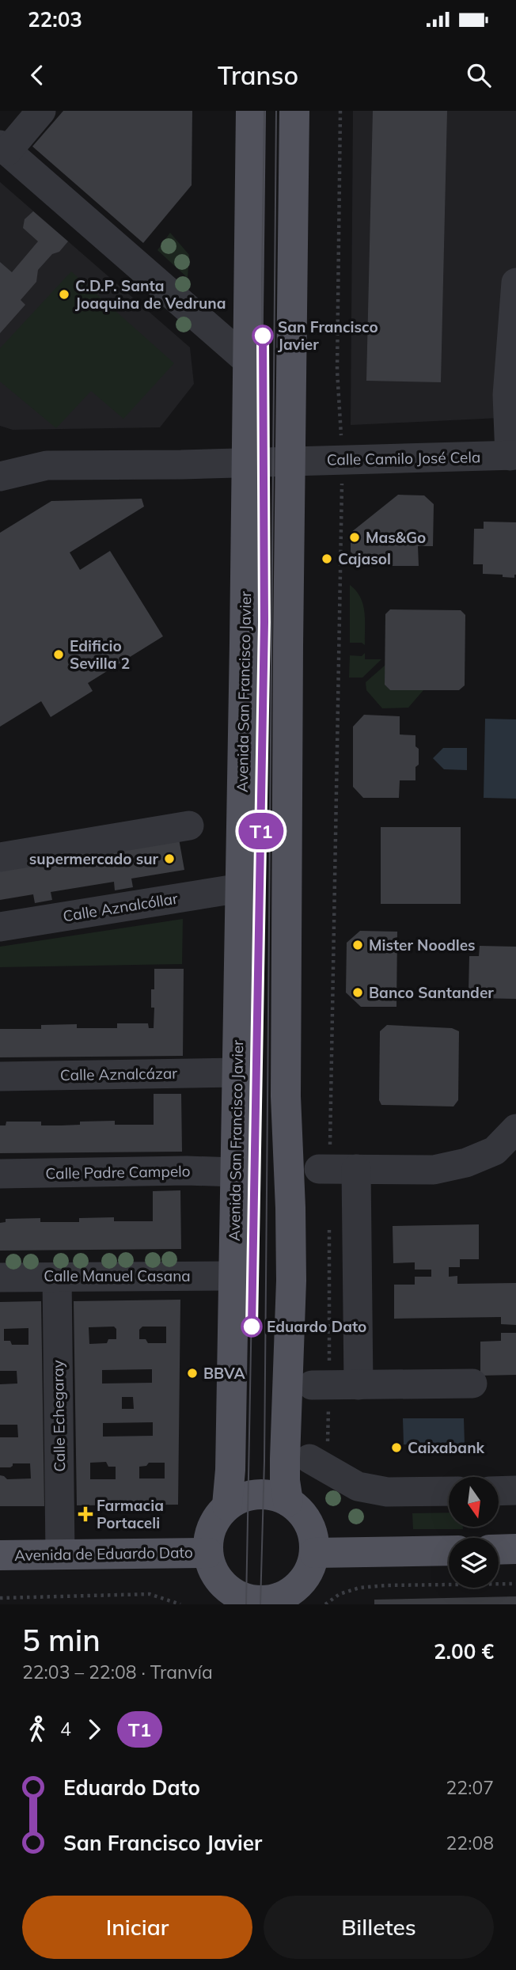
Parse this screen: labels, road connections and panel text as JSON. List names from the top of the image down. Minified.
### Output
{"streets":{"main road":["Avenida San Francisco Javier","Avenida de Eduardo Dato"],"street":["Calle Camilo José Cela","Calle Aznalcóllar","Calle Aznalcázar","Calle Padre Campelo","Calle Manuel Casana","Calle Echegaray"]},"crossings":[["Calle Camilo José Cela","Avenida San Francisco Javier"],["Avenida San Francisco Javier","Calle Aznalcóllar"],["Avenida San Francisco Javier","Calle Aznalcázar"],["Avenida San Francisco Javier","Calle Padre Campelo"],["Avenida San Francisco Javier","Calle Manuel Casana"],["Avenida San Francisco Javier","Avenida de Eduardo Dato"],["Calle Manuel Casana","Calle Echegaray"],["Calle Echegaray","Avenida de Eduardo Dato"]],"places":{"other":["C.D.P. Santa Joaquina de Vedruna","San Francisco Javier","Mas&Go","Cajasol","Edificio Sevilla 2","supermercado sur","Mister Noodles","Banco Santander","Eduardo Dato","BBVA","Caixabank"],"health":["Farmacia Portaceli"]},"lines":["tram line T1"],"north":"bottom","page":{"status":"22:03","header":"Transo","on_map":"T1","heading":["5 min","22:03 – 22:08 · Tranvía","2.00 €"],"legs":["4","T1"],"list":[{"name":"Eduardo Dato","value":"22:07"},{"name":"San Francisco Javier","value":"22:08"}],"buttons":["Iniciar","Billetes"]}}
